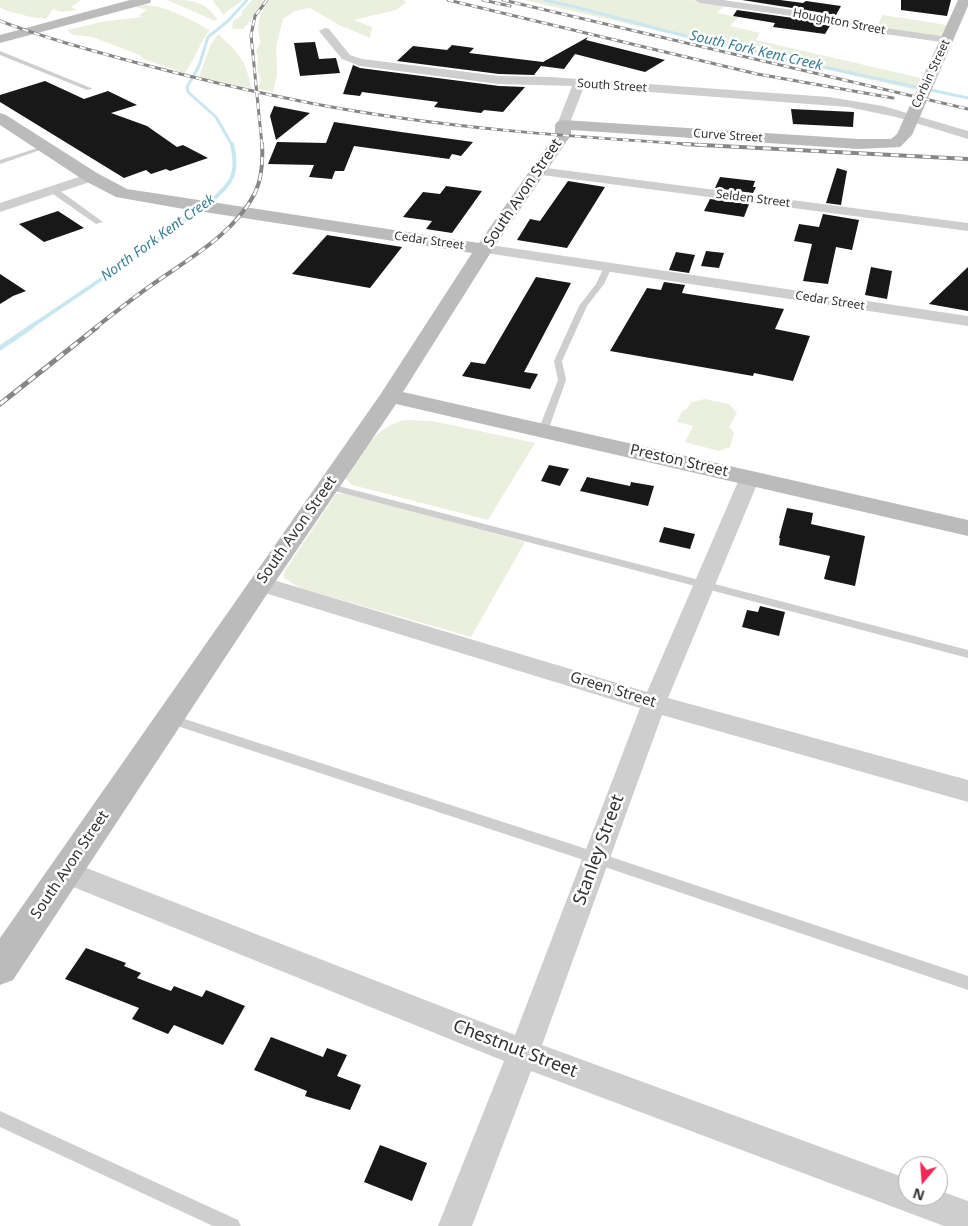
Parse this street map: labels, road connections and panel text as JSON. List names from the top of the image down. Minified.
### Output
{"streets":{"street":["Houghton Street","Corbin Street","South Street","Curve Street","South Avon Street","Selden Street","Cedar Street","Preston Street","Green Street","Stanley Street","Chestnut Street"]},"crossings":[["Houghton Street","Corbin Street"],["Corbin Street","South Street"],["Corbin Street","Curve Street"],["South Street","South Avon Street"],["Curve Street","South Avon Street"],["South Avon Street","Selden Street"],["South Avon Street","Cedar Street"],["South Avon Street","Preston Street"],["South Avon Street","Green Street"],["South Avon Street","Chestnut Street"],["Preston Street","Stanley Street"],["Green Street","Stanley Street"],["Stanley Street","Chestnut Street"]],"water":["South Fork Kent Creek","North Fork Kent Creek"],"north":"bottom"}
